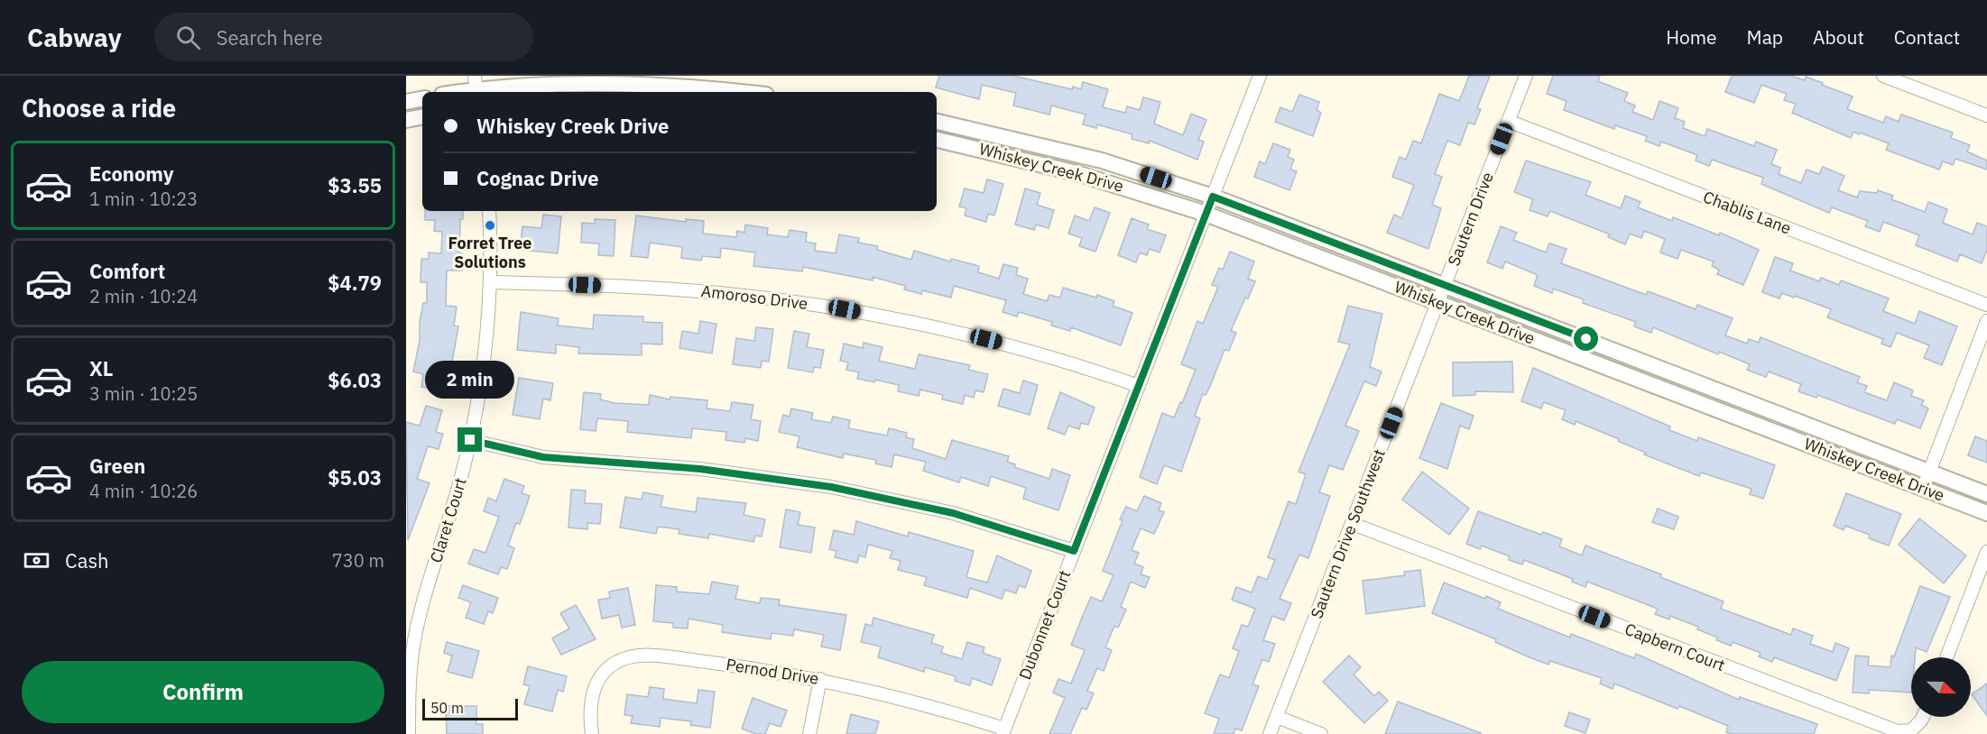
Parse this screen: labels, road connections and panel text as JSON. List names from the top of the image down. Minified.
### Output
{"streets":{"street":["Whiskey Creek Drive","Chablis Lane","Sautern Drive","Amoroso Drive","Claret Court","Sautern Drive Southwest","Dubonnet Court","Capbern Court","Pernod Drive"]},"crossings":[["Whiskey Creek Drive","Sautern Drive"],["Whiskey Creek Drive","Sautern Drive Southwest"],["Whiskey Creek Drive","Dubonnet Court"],["Chablis Lane","Sautern Drive"],["Sautern Drive","Sautern Drive Southwest"],["Amoroso Drive","Claret Court"],["Amoroso Drive","Dubonnet Court"],["Sautern Drive Southwest","Capbern Court"],["Dubonnet Court","Pernod Drive"]],"places":["Forret Tree Solutions"],"scale_bar":"50 m","north":"right","page":{"header":"Cabway","search":"Search here","nav":["Home","Map","About","Contact"],"heading":"Choose a ride","banner":["Whiskey Creek Drive","Cognac Drive"],"list":[{"name":"Economy","note":"1 min · 10:23","value":"$3.55"},{"name":"Comfort","note":"2 min · 10:24","value":"$4.79"},{"name":"XL","note":"3 min · 10:25","value":"$6.03"},{"name":"Green","note":"4 min · 10:26","value":"$5.03"}],"bubble":"2 min","pay":["Cash","730 m"],"buttons":"Confirm","scale":"50 m"}}
